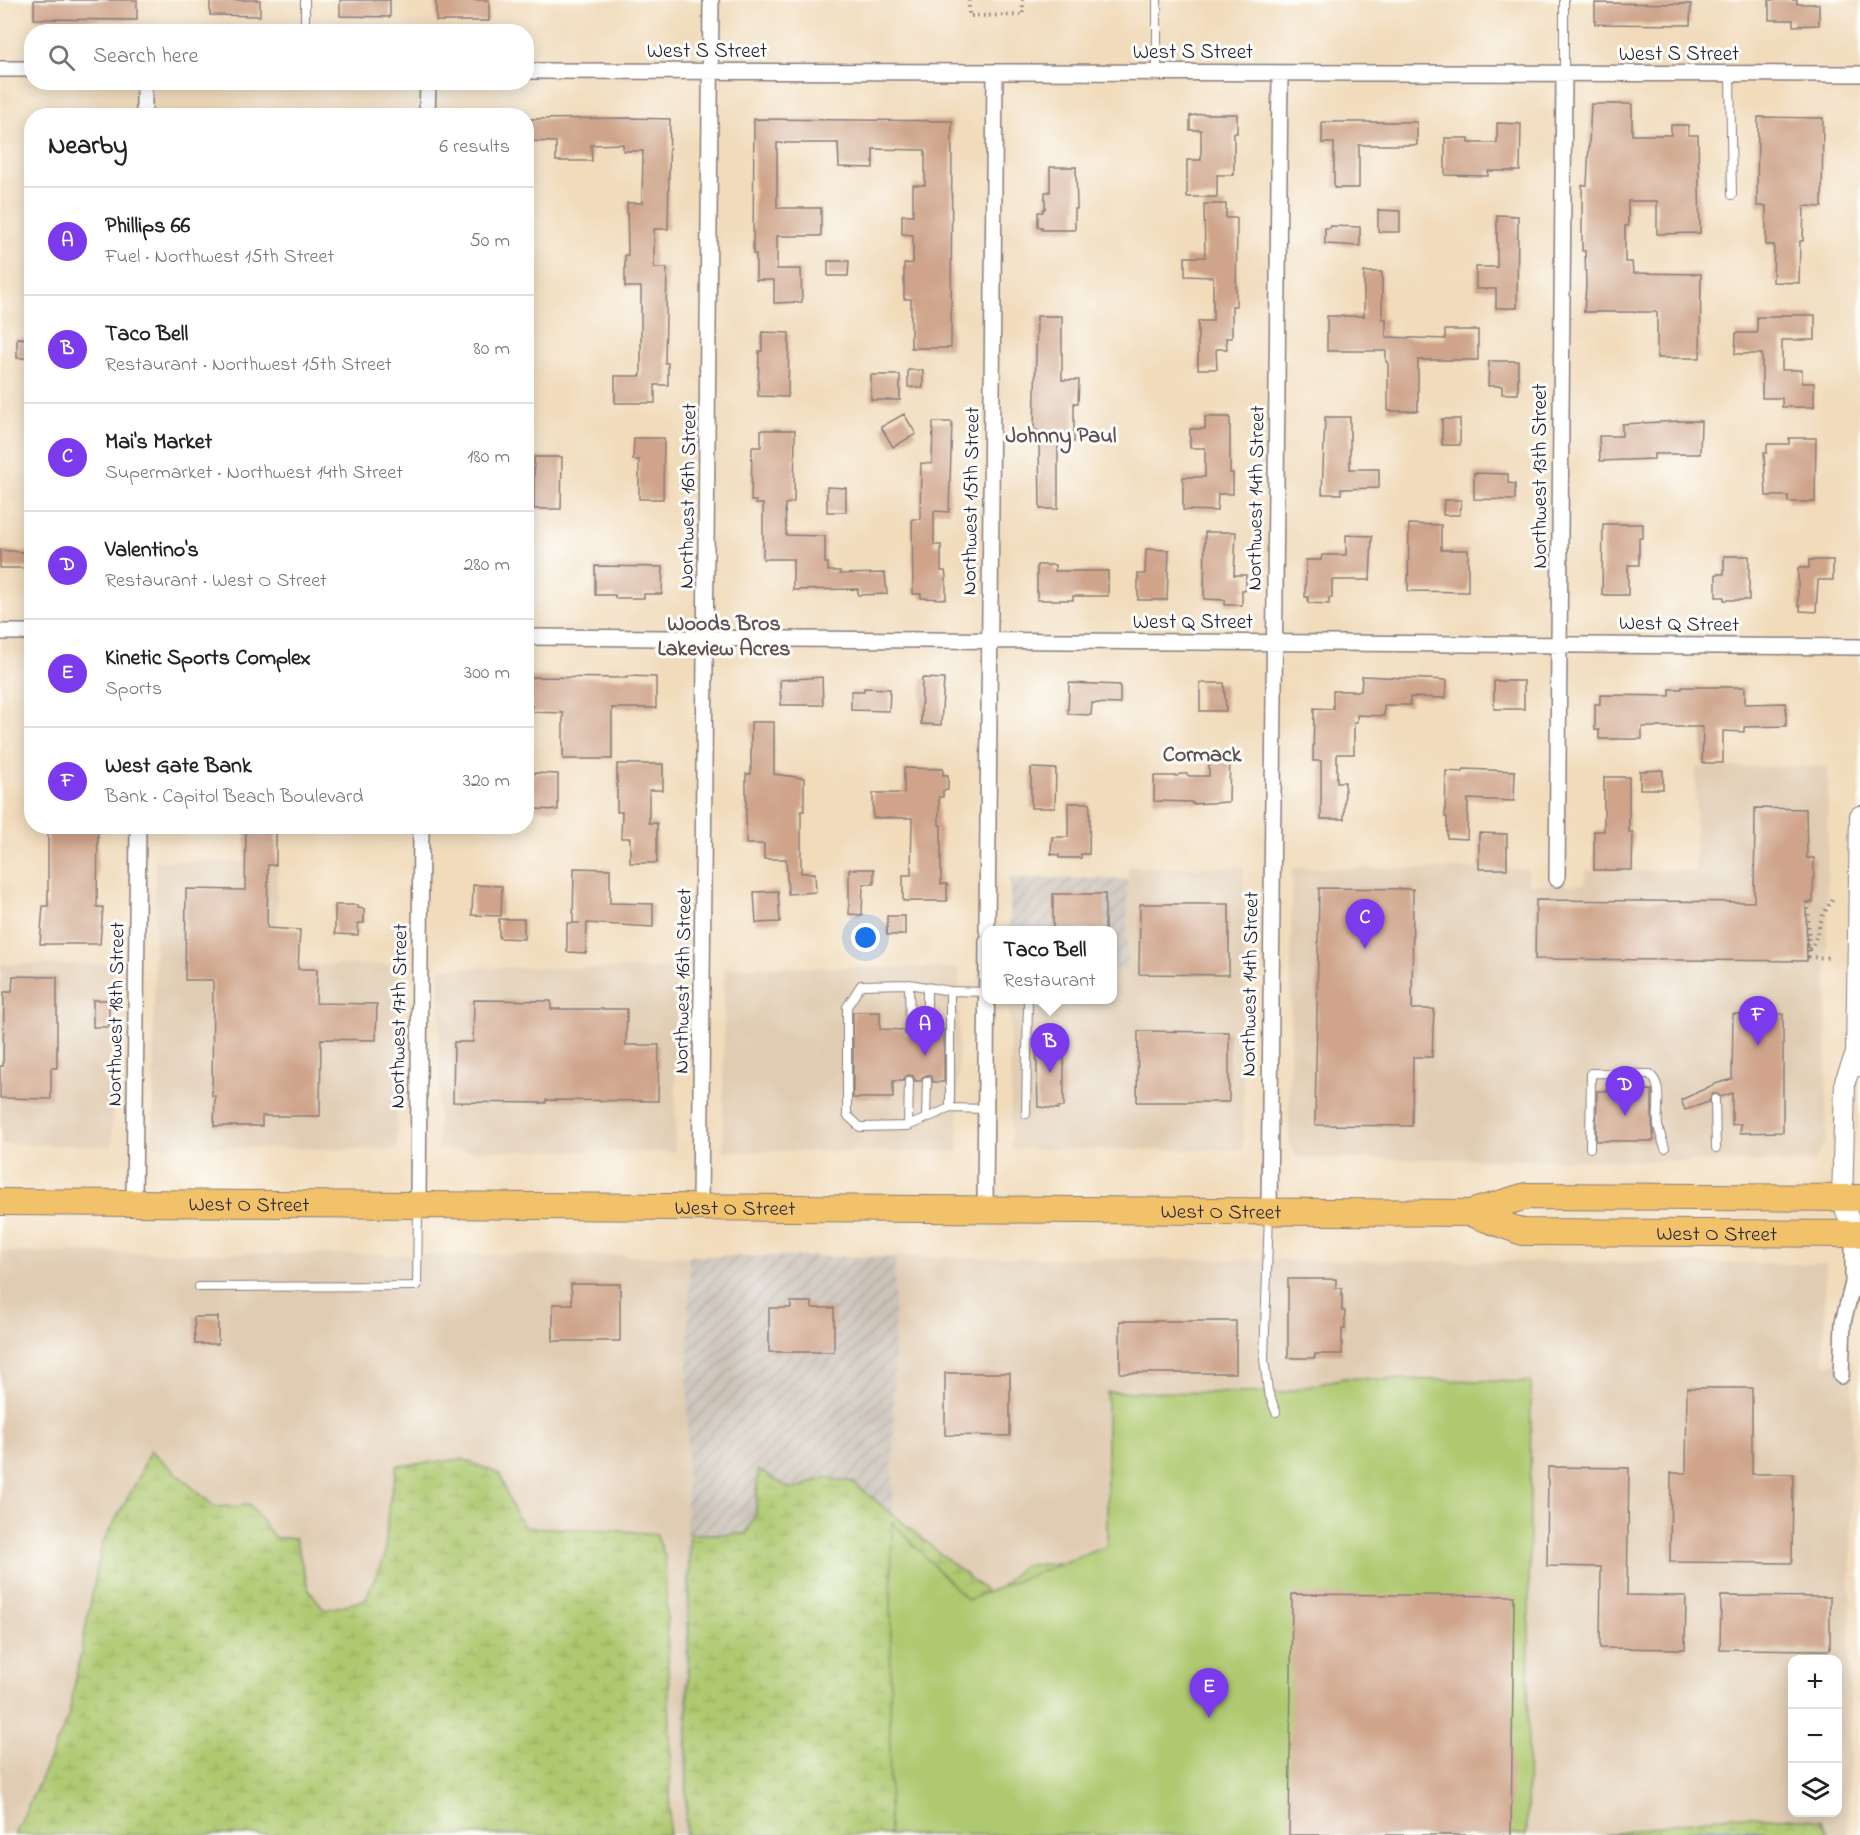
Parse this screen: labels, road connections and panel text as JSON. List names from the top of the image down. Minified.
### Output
{"streets":{"main road":["West O Street"],"street":["West S Street","Northwest 13th Street","Northwest 16th Street","Northwest 14th Street","Northwest 15th Street","West Q Street","Northwest 18th Street","Northwest 17th Street"]},"crossings":[["West S Street","Northwest 13th Street"],["West S Street","Northwest 16th Street"],["West S Street","Northwest 14th Street"],["West S Street","Northwest 15th Street"],["Northwest 13th Street","West Q Street"],["Northwest 16th Street","West Q Street"],["Northwest 16th Street","West O Street"],["Northwest 14th Street","West Q Street"],["Northwest 14th Street","West O Street"],["Northwest 15th Street","West Q Street"],["Northwest 18th Street","West O Street"],["Northwest 17th Street","West O Street"]],"districts":["Johnny Paul","Woods Bros Lakeview Acres","Cormack"],"page":{"search":"Search here","heading":["Nearby","6 results"],"list":[{"mark":"A","name":"Phillips 66","note":"Fuel · Northwest 15th Street","value":"50 m"},{"mark":"B","name":"Taco Bell","note":"Restaurant · Northwest 15th Street","value":"80 m"},{"mark":"C","name":"Mai's Market","note":"Supermarket · Northwest 14th Street","value":"180 m"},{"mark":"D","name":"Valentino's","note":"Restaurant · West O Street","value":"280 m"},{"mark":"E","name":"Kinetic Sports Complex","note":"Sports","value":"300 m"},{"mark":"F","name":"West Gate Bank","note":"Bank · Capitol Beach Boulevard","value":"320 m"}],"pins":["C","F","A","B","D","E"],"popup":["Taco Bell","Restaurant"],"map_buttons":["+","−"]}}
